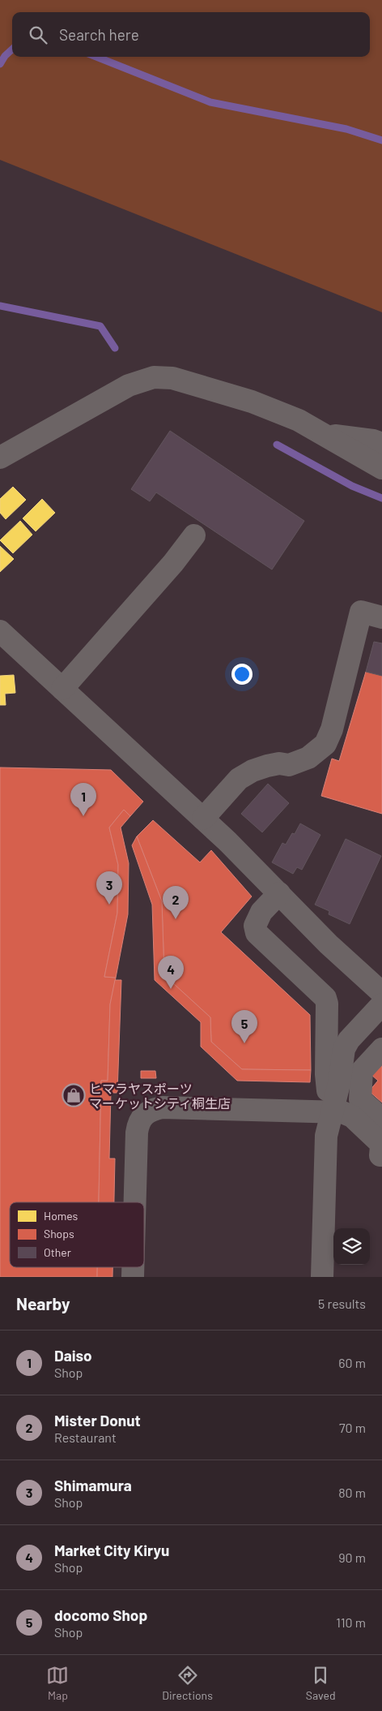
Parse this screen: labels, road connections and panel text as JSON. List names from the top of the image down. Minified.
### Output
{"places":{"shop":["ヒマラヤスポーツ マーケットシティ桐生店"]},"legend":["Homes","Shops","Other"],"page":{"search":"Search here","pins":["1","3","2","4","5"],"heading":["Nearby","5 results"],"list":[{"mark":"1","name":"Daiso","note":"Shop","value":"60 m"},{"mark":"2","name":"Mister Donut","note":"Restaurant","value":"70 m"},{"mark":"3","name":"Shimamura","note":"Shop","value":"80 m"},{"mark":"4","name":"Market City Kiryu","note":"Shop","value":"90 m"},{"mark":"5","name":"docomo Shop","note":"Shop","value":"110 m"}],"nav":["Map","Directions","Saved"]}}
